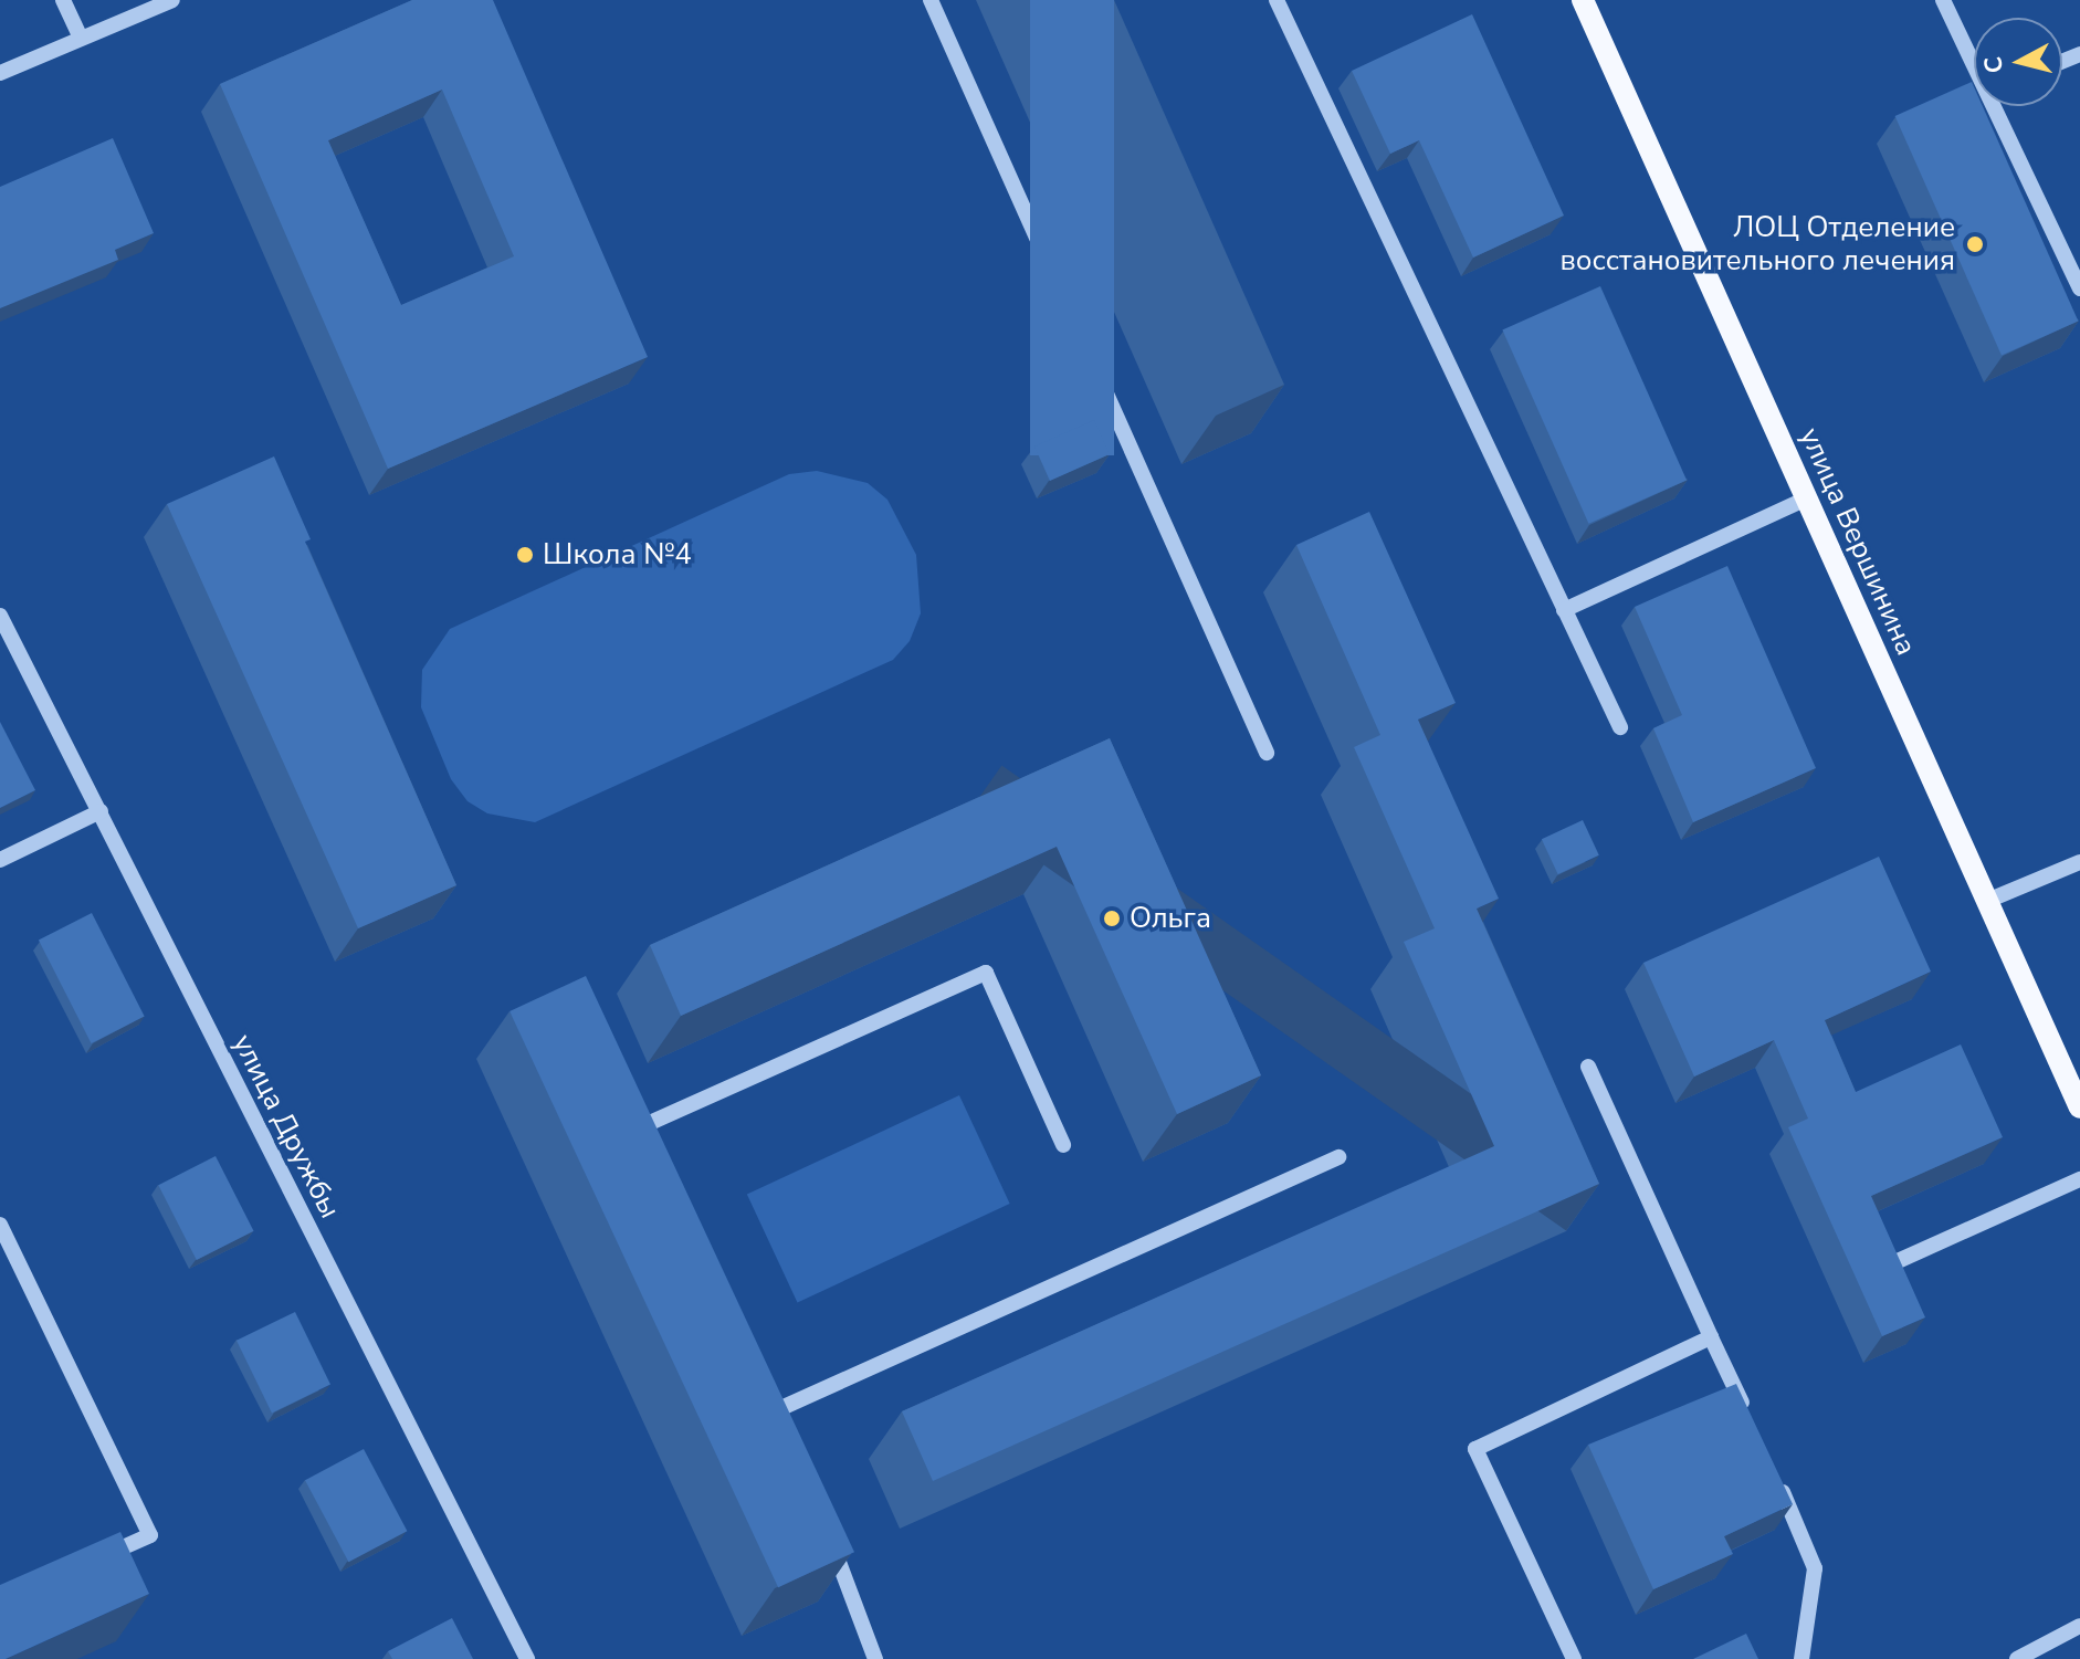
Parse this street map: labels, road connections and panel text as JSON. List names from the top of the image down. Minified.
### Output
{"streets":{"main road":["улица Вершинина"],"street":["улица Дружбы"]},"places":["ЛОЦ Отделение восстановительного лечения","Школа №4","Ольга"],"north":"left"}
